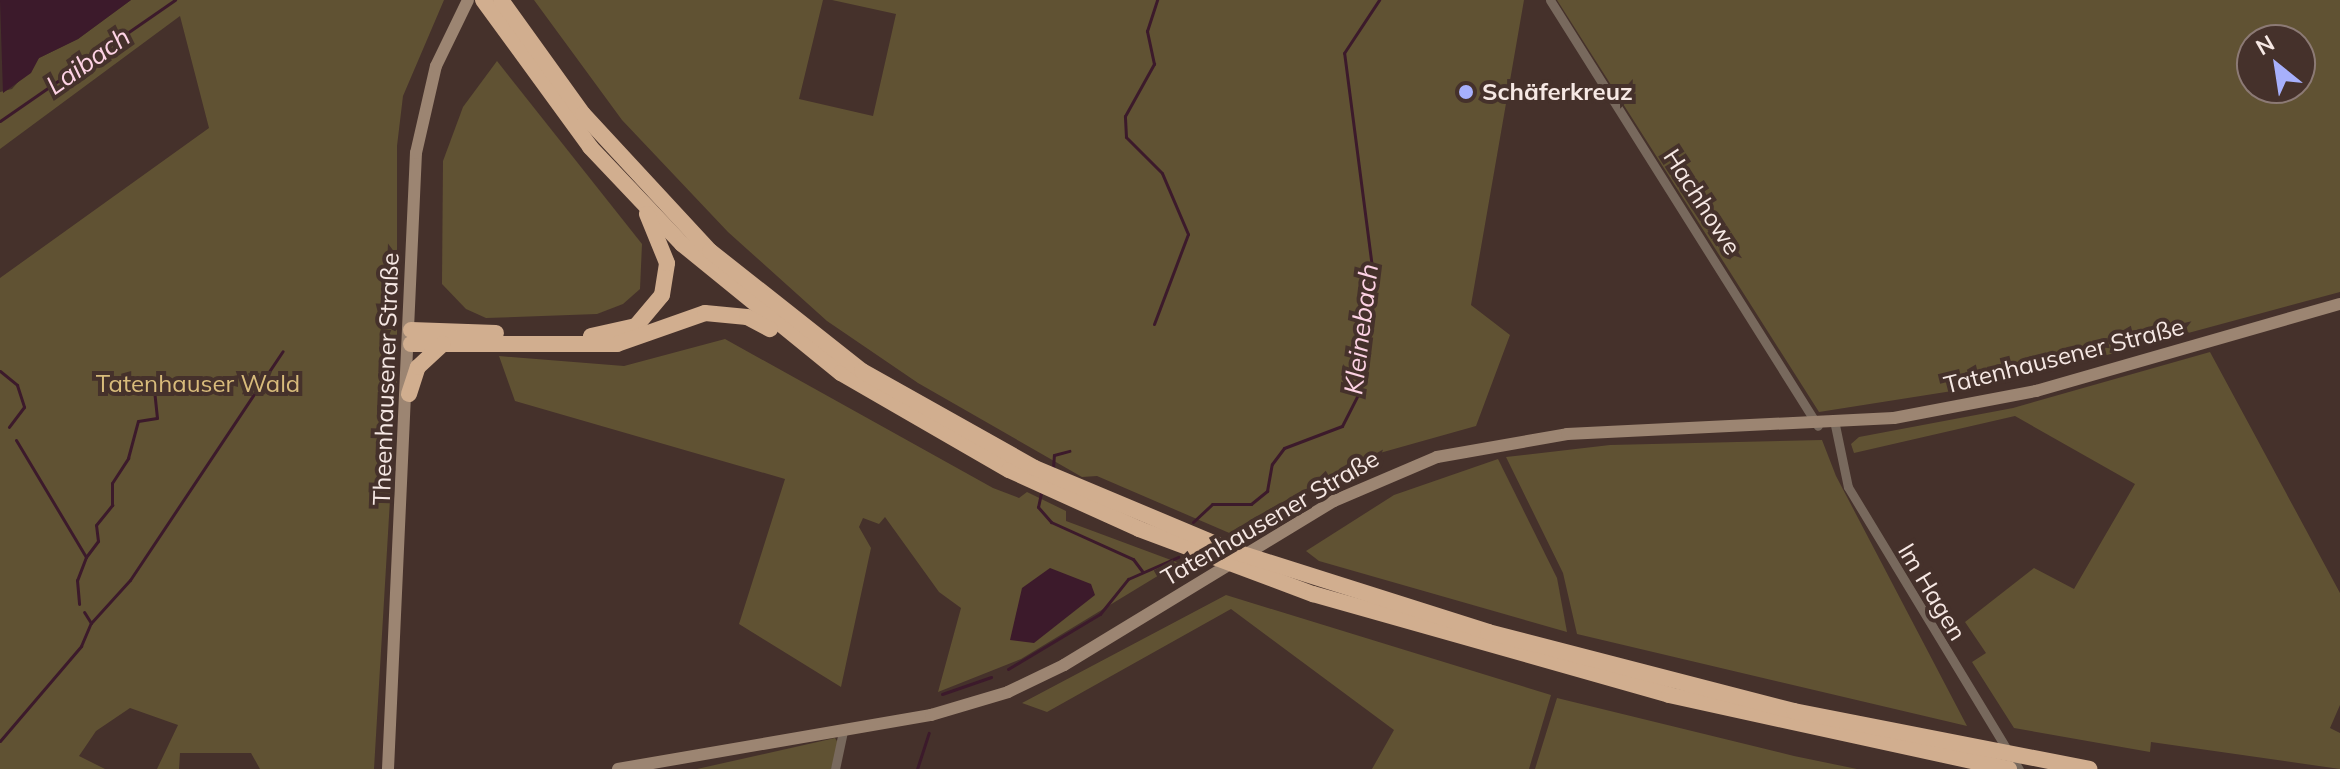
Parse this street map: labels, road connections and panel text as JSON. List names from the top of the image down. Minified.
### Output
{"streets":{"street":["Hachhowe","Tatenhausener Straße","Theenhausener Straße","Im Hagen"]},"crossings":[["Hachhowe","Tatenhausener Straße"],["Tatenhausener Straße","Im Hagen"]],"water":["Laibach","Kleinebach"],"parks":["Tatenhauser Wald"],"places":["Schäferkreuz"],"north":"top left"}
